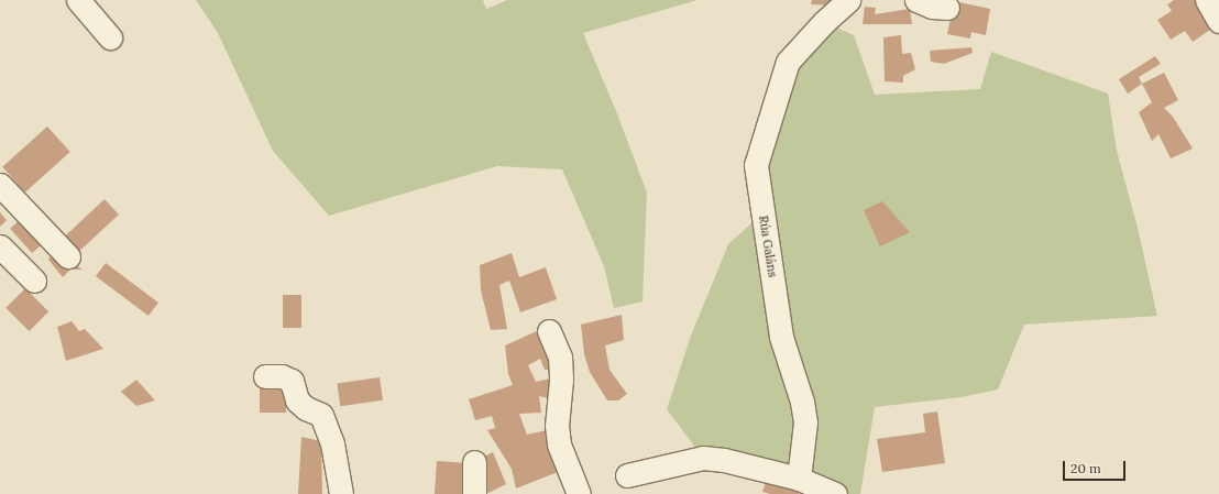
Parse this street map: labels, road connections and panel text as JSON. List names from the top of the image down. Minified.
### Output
{"streets":{"street":["Rúa Galáns"]},"scale_bar":"20 m"}
